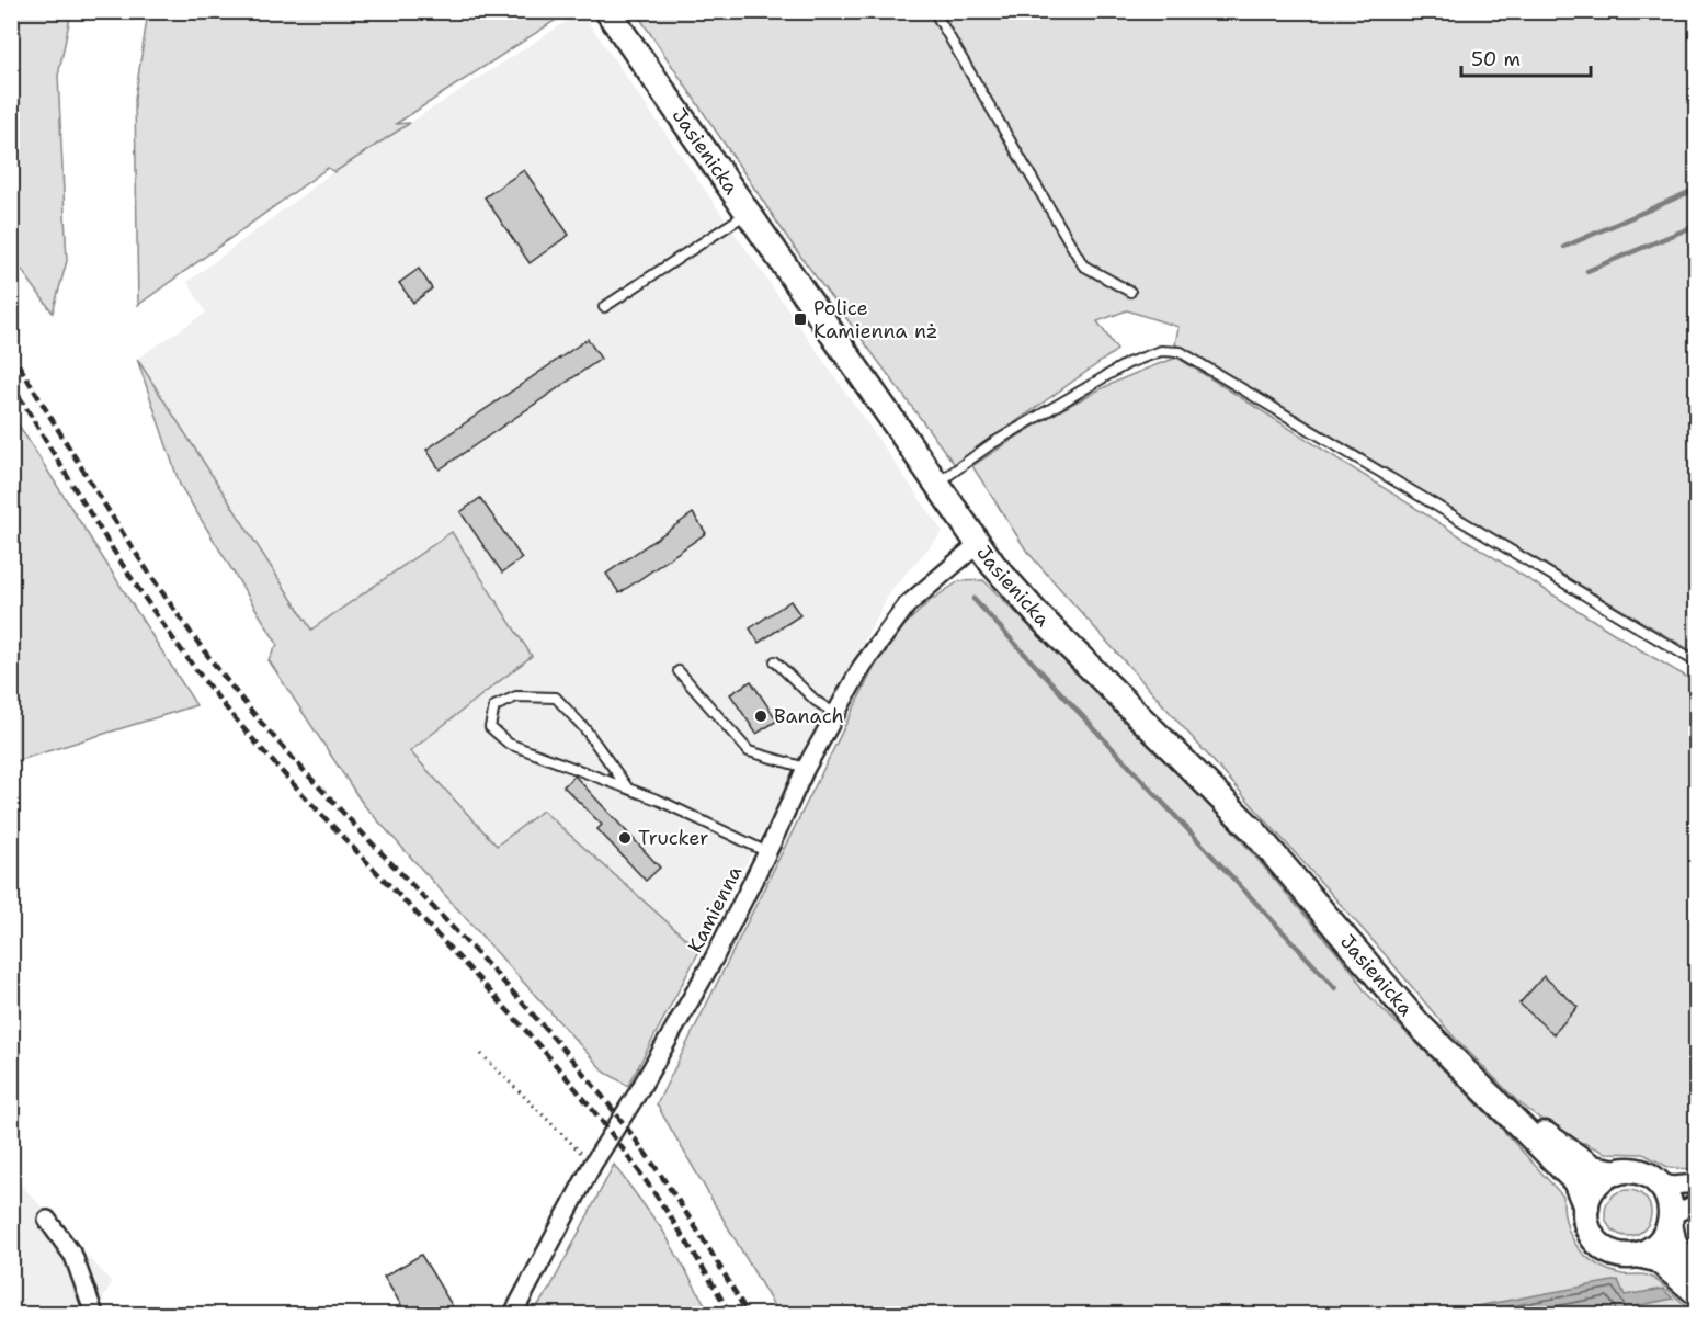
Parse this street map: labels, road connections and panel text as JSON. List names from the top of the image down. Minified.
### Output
{"streets":{"main road":["Jasienicka"],"street":["Kamienna"]},"crossings":[["Jasienicka","Kamienna"]],"places":{"transit":["Police Kamienna nż"],"other":["Banach","Trucker"]},"scale_bar":"50 m"}
